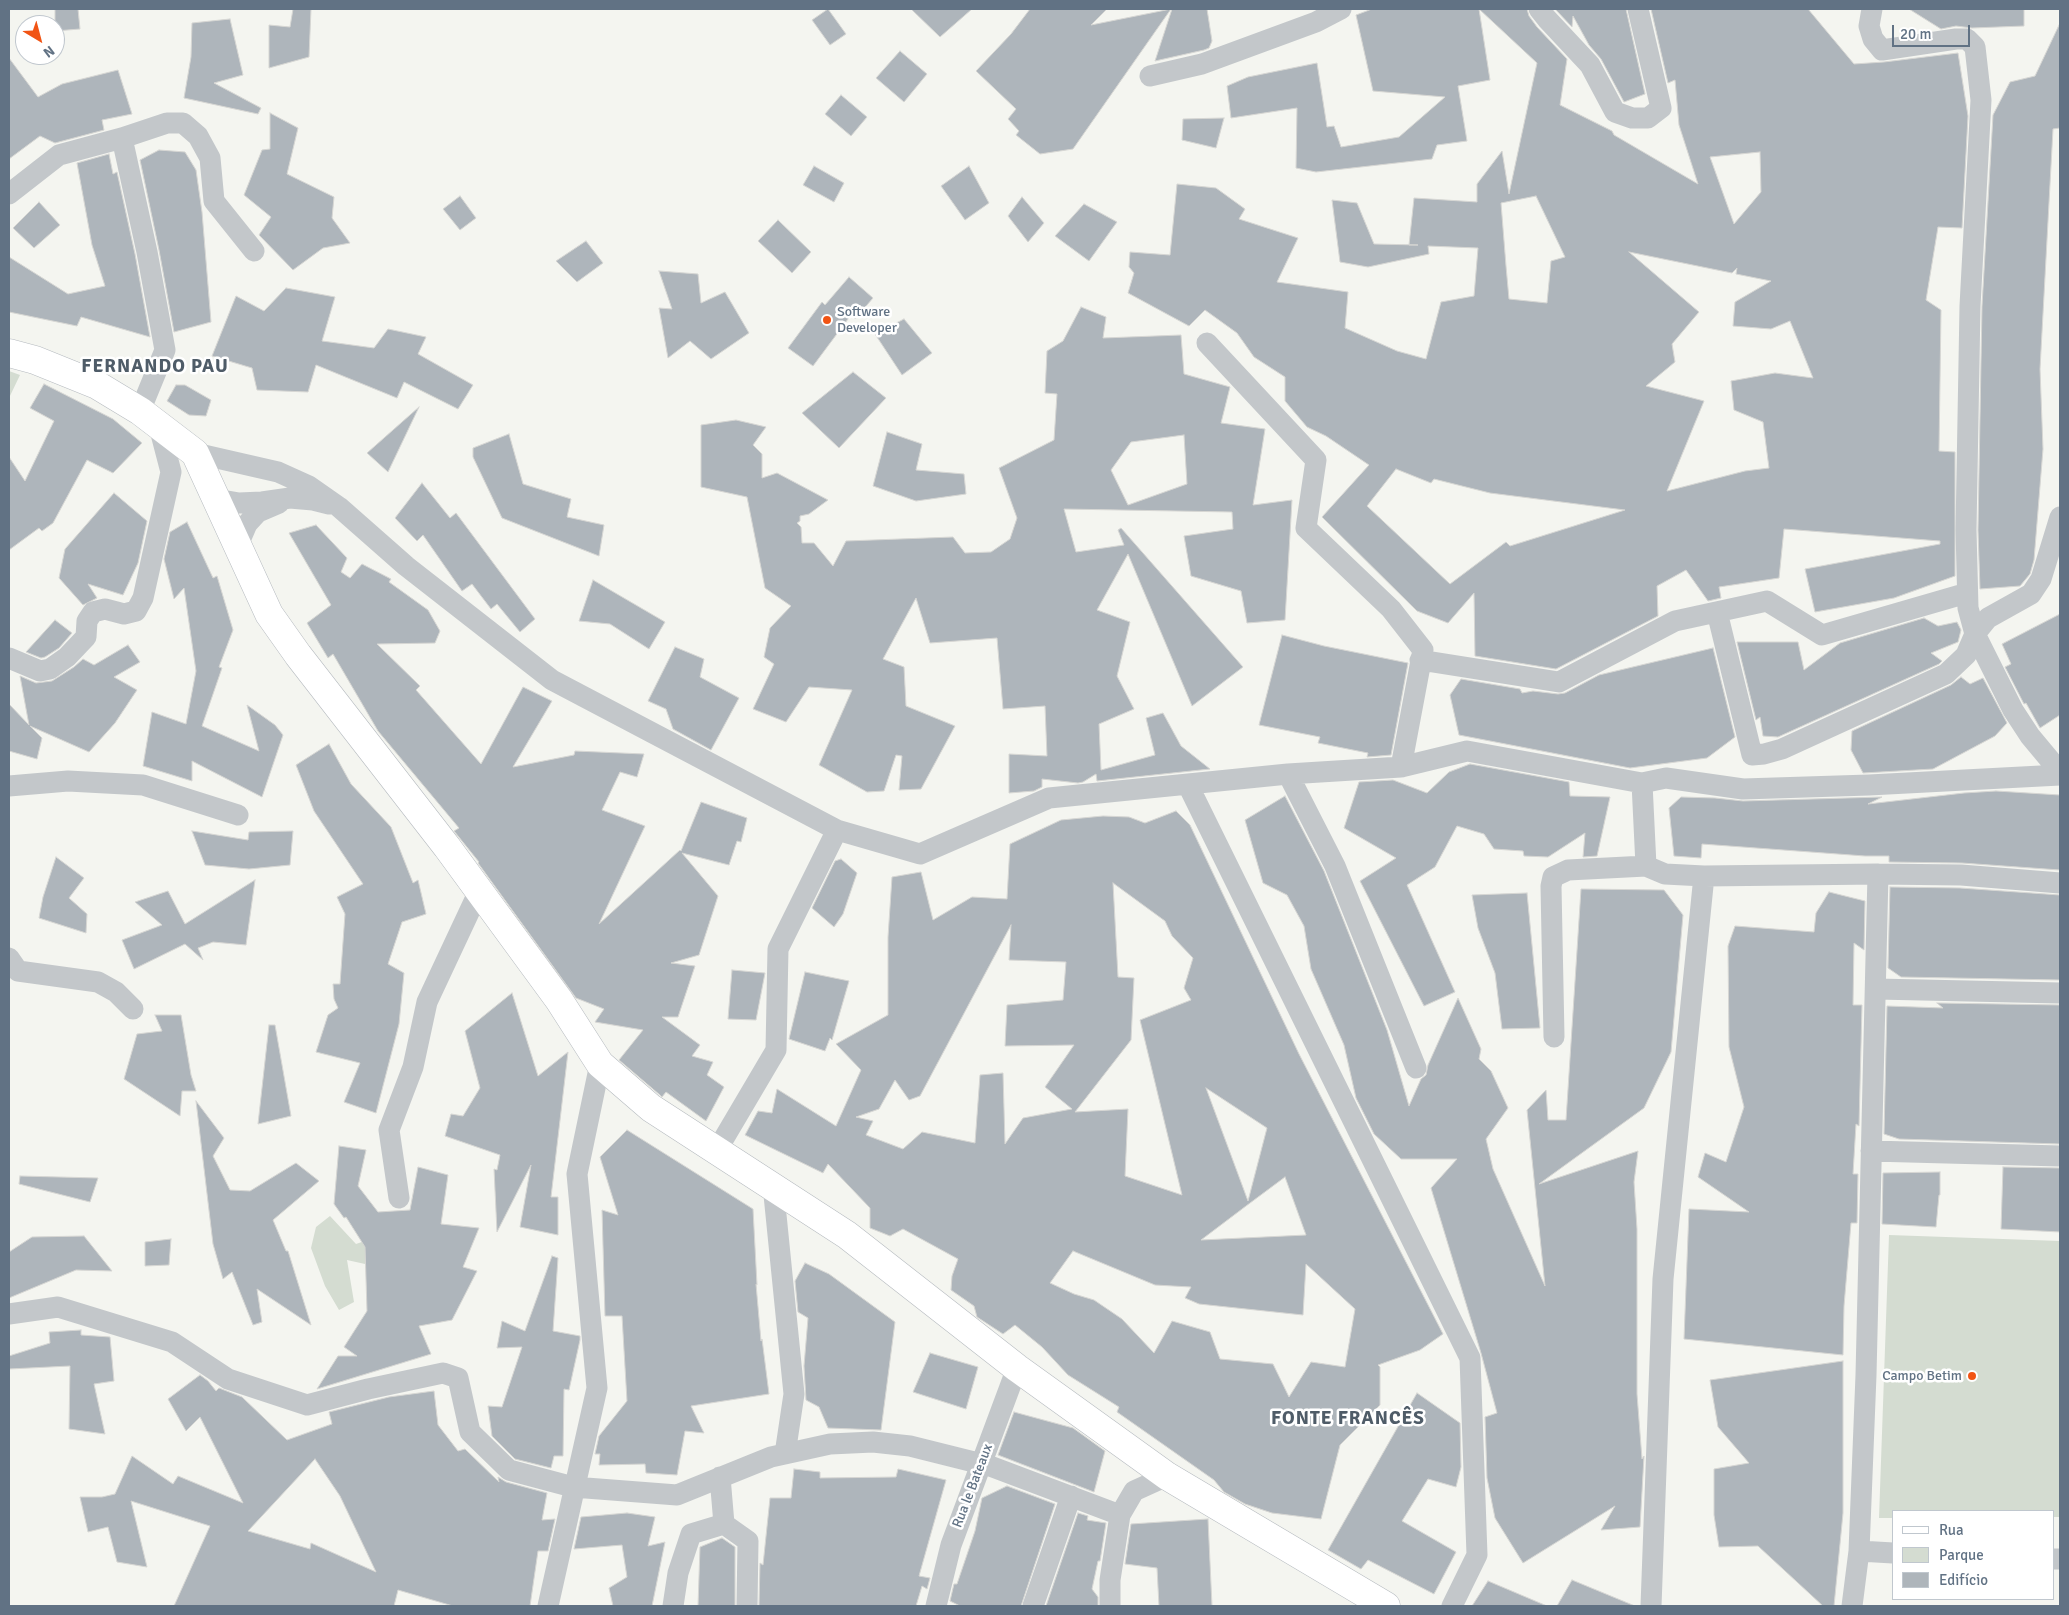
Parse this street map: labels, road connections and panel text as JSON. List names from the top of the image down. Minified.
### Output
{"streets":{"street":["Rua le Bateaux"]},"districts":["FERNANDO PAU","FONTE FRANCÊS"],"places":["Software Developer","Campo Betim"],"legend":["Rua","Parque","Edifício"],"scale_bar":"20 m","north":"bottom right"}
